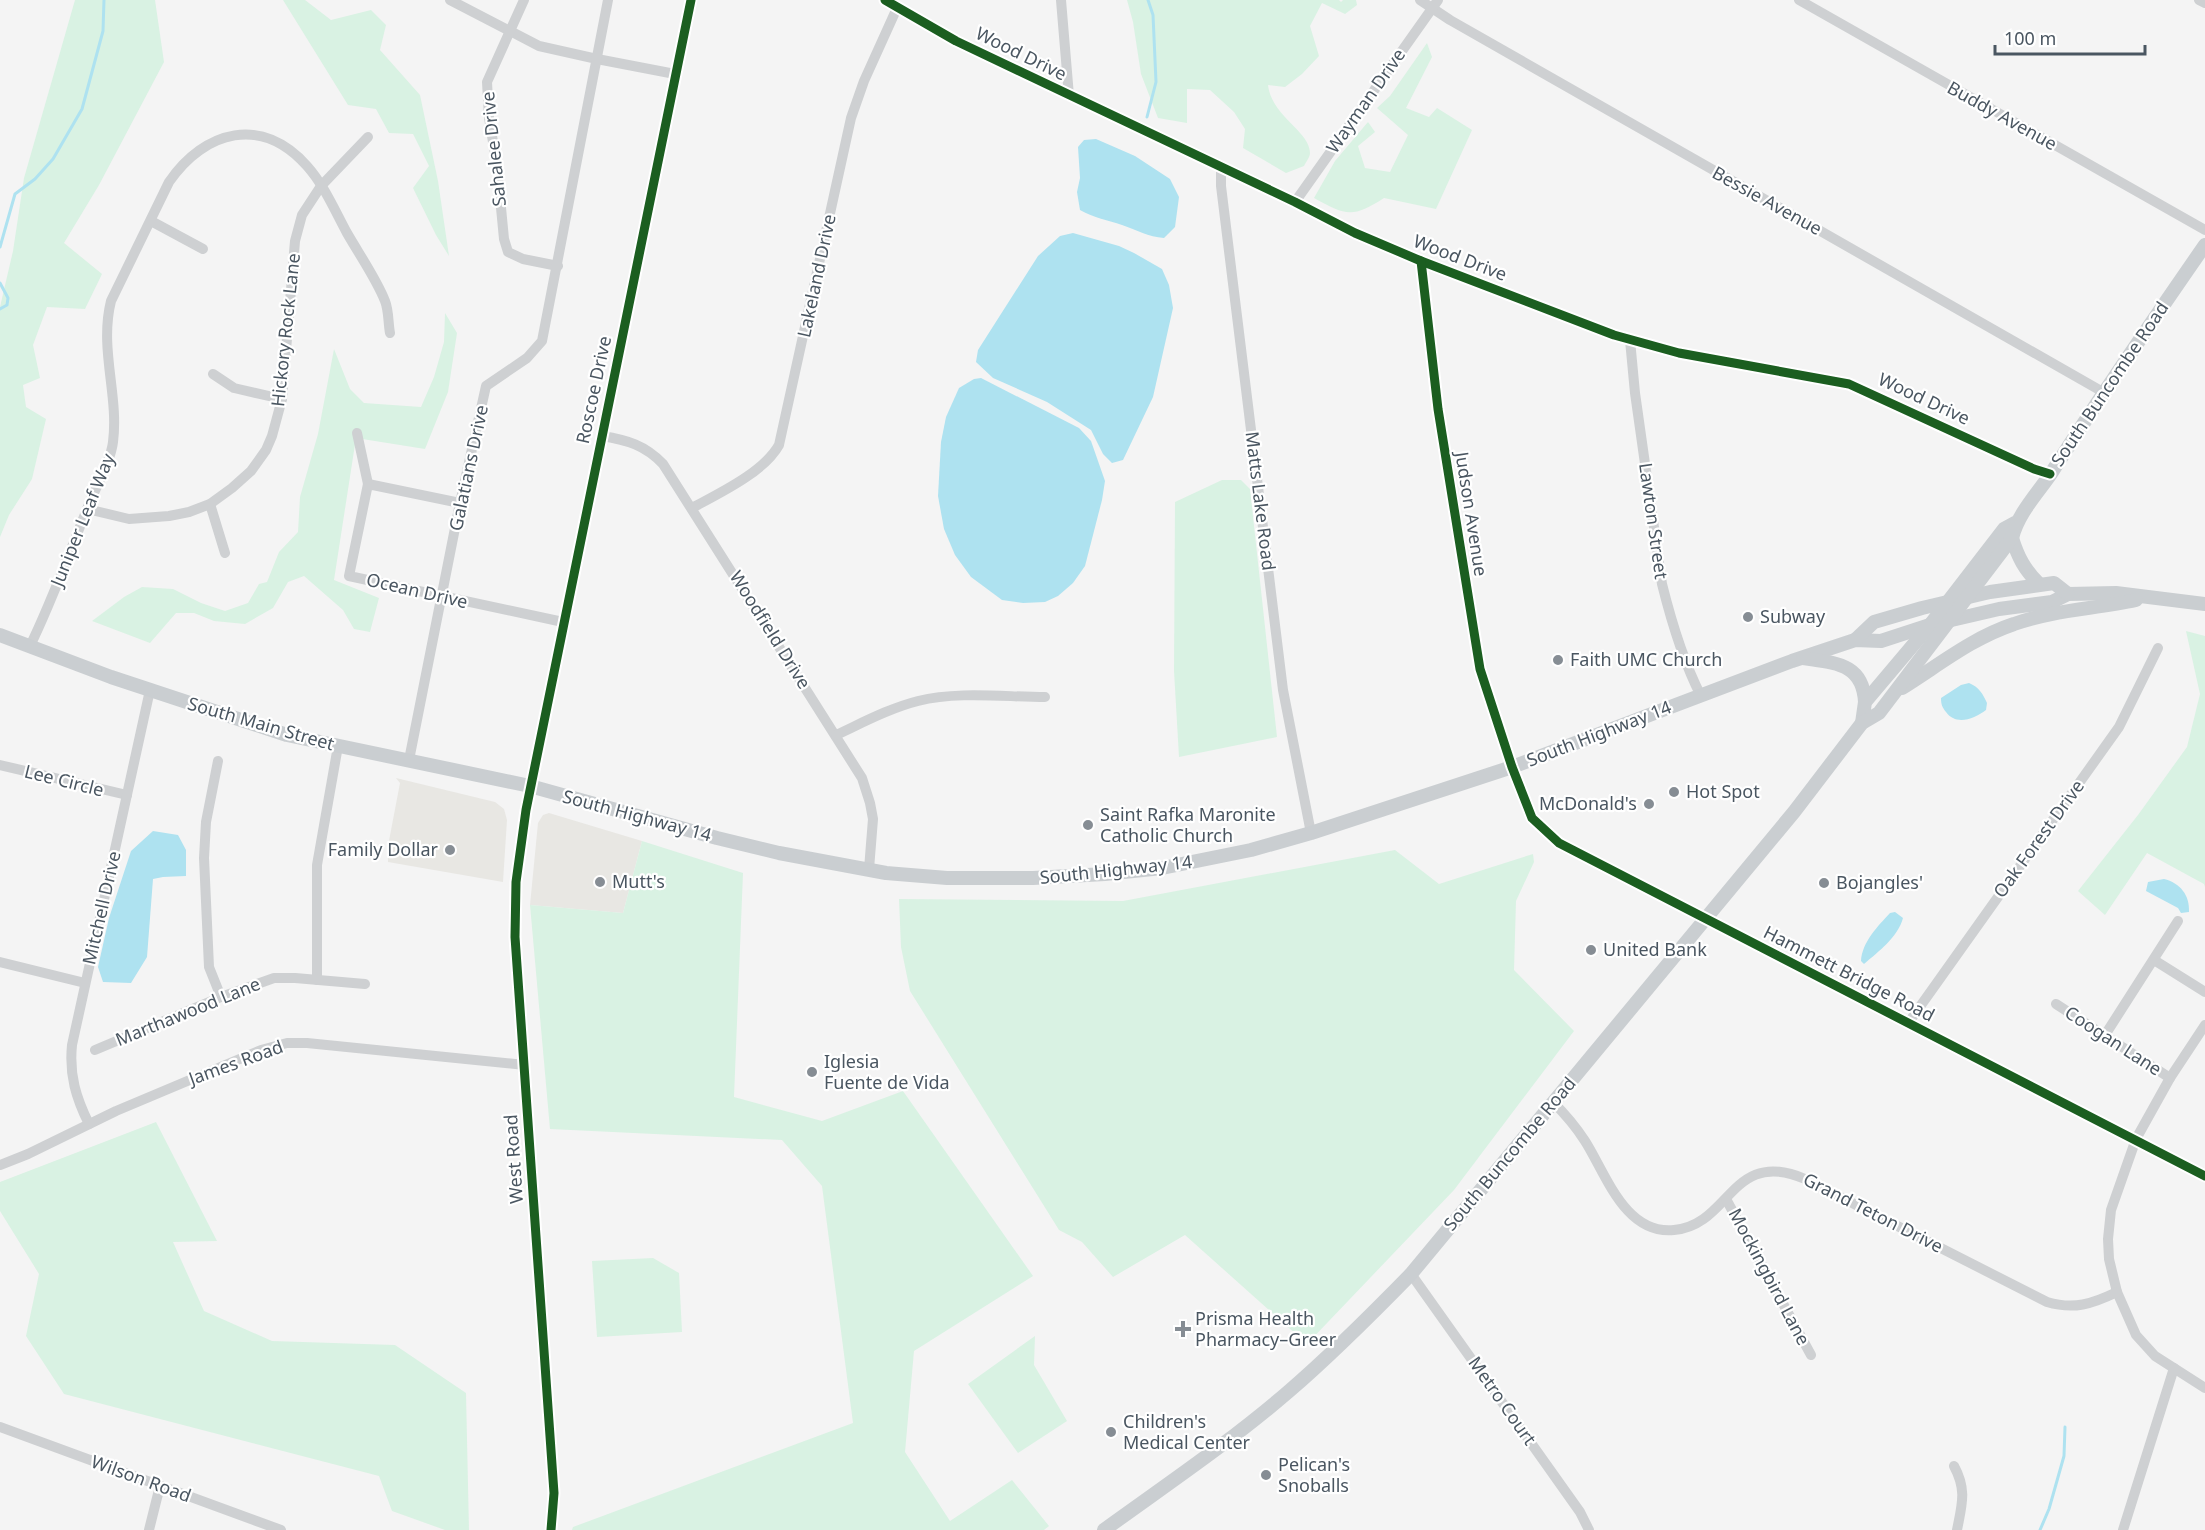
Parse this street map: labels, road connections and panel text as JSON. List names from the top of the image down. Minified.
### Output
{"streets":{"main road":["South Buncombe Road","South Main Street","South Highway 14"],"street":["Wood Drive","Wayman Drive","Buddy Avenue","Sahalee Drive","Bessie Avenue","Lakeland Drive","Hickory Rock Lane","Roscoe Drive","Galatians Drive","Matts Lake Road","Judson Avenue","Juniper Leaf Way","Lawton Street","Ocean Drive","Woodfield Drive","Lee Circle","Oak Forest Drive","Mitchell Drive","Hammett Bridge Road","Marthawood Lane","Coogan Lane","James Road","West Road","Grand Teton Drive","Mockingbird Lane","Metro Court","Wilson Road"]},"crossings":[["Wood Drive","Wayman Drive"],["Wood Drive","Lakeland Drive"],["Wood Drive","South Buncombe Road"],["Wood Drive","Matts Lake Road"],["Wood Drive","Judson Avenue"],["Wood Drive","Lawton Street"],["Wayman Drive","Bessie Avenue"],["Sahalee Drive","Galatians Drive"],["Bessie Avenue","South Buncombe Road"],["Lakeland Drive","Woodfield Drive"],["Hickory Rock Lane","Juniper Leaf Way"],["South Buncombe Road","South Highway 14"],["South Buncombe Road","Hammett Bridge Road"],["South Buncombe Road","Grand Teton Drive"],["South Buncombe Road","Metro Court"],["Roscoe Drive","Ocean Drive"],["Roscoe Drive","Woodfield Drive"],["Roscoe Drive","South Main Street"],["Roscoe Drive","South Highway 14"],["Roscoe Drive","West Road"],["Galatians Drive","Ocean Drive"],["Galatians Drive","South Main Street"],["Matts Lake Road","South Highway 14"],["Judson Avenue","South Highway 14"],["Judson Avenue","Hammett Bridge Road"],["Juniper Leaf Way","South Main Street"],["Lawton Street","South Highway 14"],["Woodfield Drive","South Highway 14"],["South Main Street","South Highway 14"],["South Main Street","Mitchell Drive"],["South Main Street","West Road"],["South Highway 14","Hammett Bridge Road"],["South Highway 14","West Road"],["Lee Circle","Mitchell Drive"],["Oak Forest Drive","Hammett Bridge Road"],["Mitchell Drive","James Road"],["James Road","West Road"],["Grand Teton Drive","Mockingbird Lane"]],"places":{"other":["Subway","Faith UMC Church","Hot Spot","McDonald's","Saint Rafka Maronite Catholic Church","Family Dollar","Mutt's","Bojangles'","United Bank","Iglesia Fuente de Vida","Children's Medical Center","Pelican's Snoballs"],"health":["Prisma Health Pharmacy–Greer"]},"scale_bar":"100 m"}
